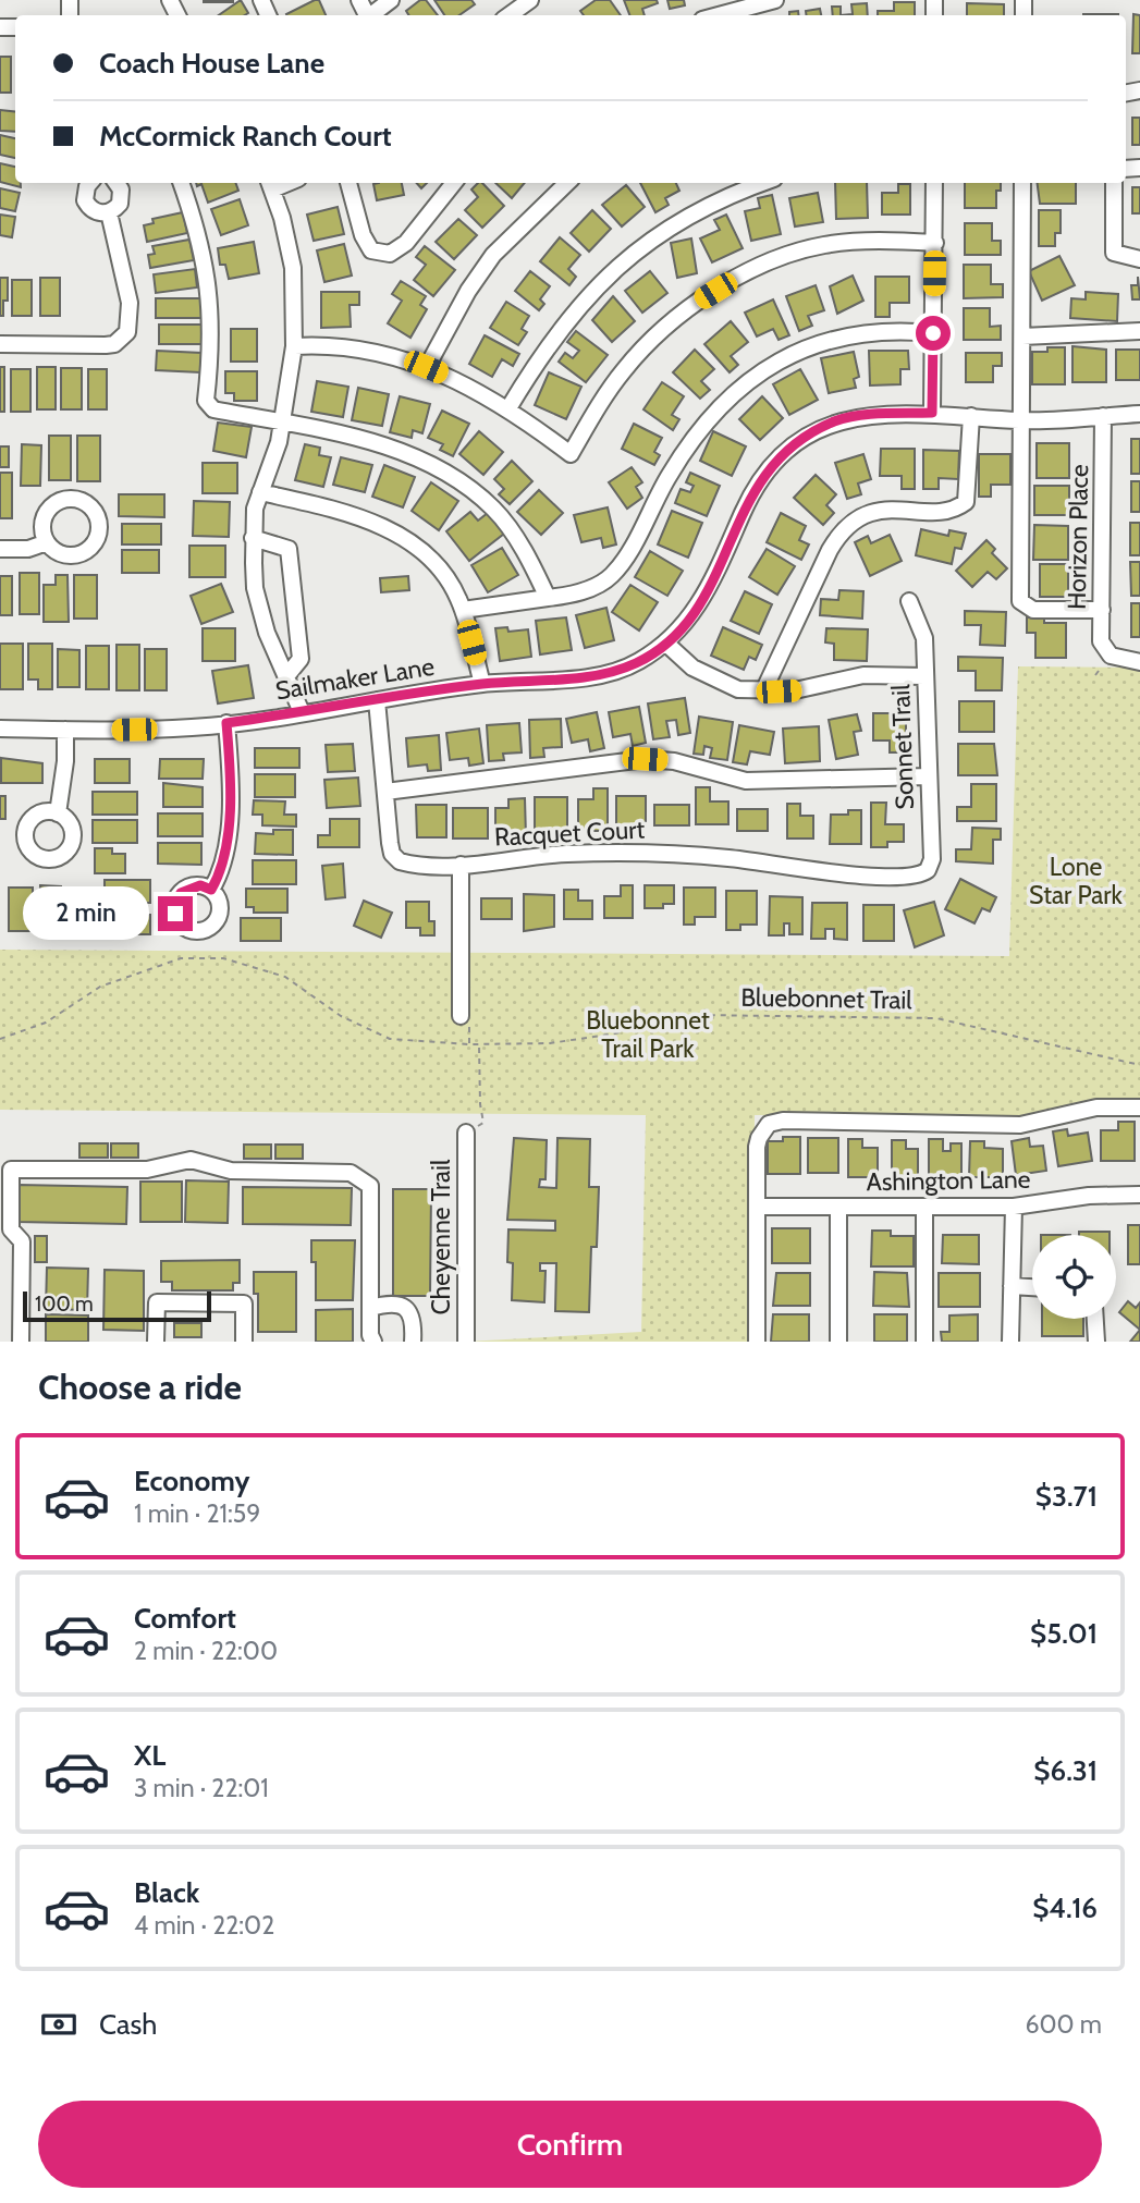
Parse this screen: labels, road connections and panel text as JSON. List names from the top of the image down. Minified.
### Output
{"streets":{"street":["Horizon Place","Sailmaker Lane","Sonnet Trail","Racquet Court","Ashington Lane","Cheyenne Trail"],"path":["Bluebonnet Trail"]},"crossings":[["Horizon Place","Sailmaker Lane"],["Sailmaker Lane","Racquet Court"],["Sonnet Trail","Racquet Court"]],"parks":["Lone Star Park","Bluebonnet Trail Park"],"scale_bar":"100 m","page":{"banner":["Coach House Lane","McCormick Ranch Court"],"bubble":"2 min","scale":"100 m","heading":"Choose a ride","list":[{"name":"Economy","note":"1 min · 21:59","value":"$3.71"},{"name":"Comfort","note":"2 min · 22:00","value":"$5.01"},{"name":"XL","note":"3 min · 22:01","value":"$6.31"},{"name":"Black","note":"4 min · 22:02","value":"$4.16"}],"pay":["Cash","600 m"],"buttons":"Confirm"}}
